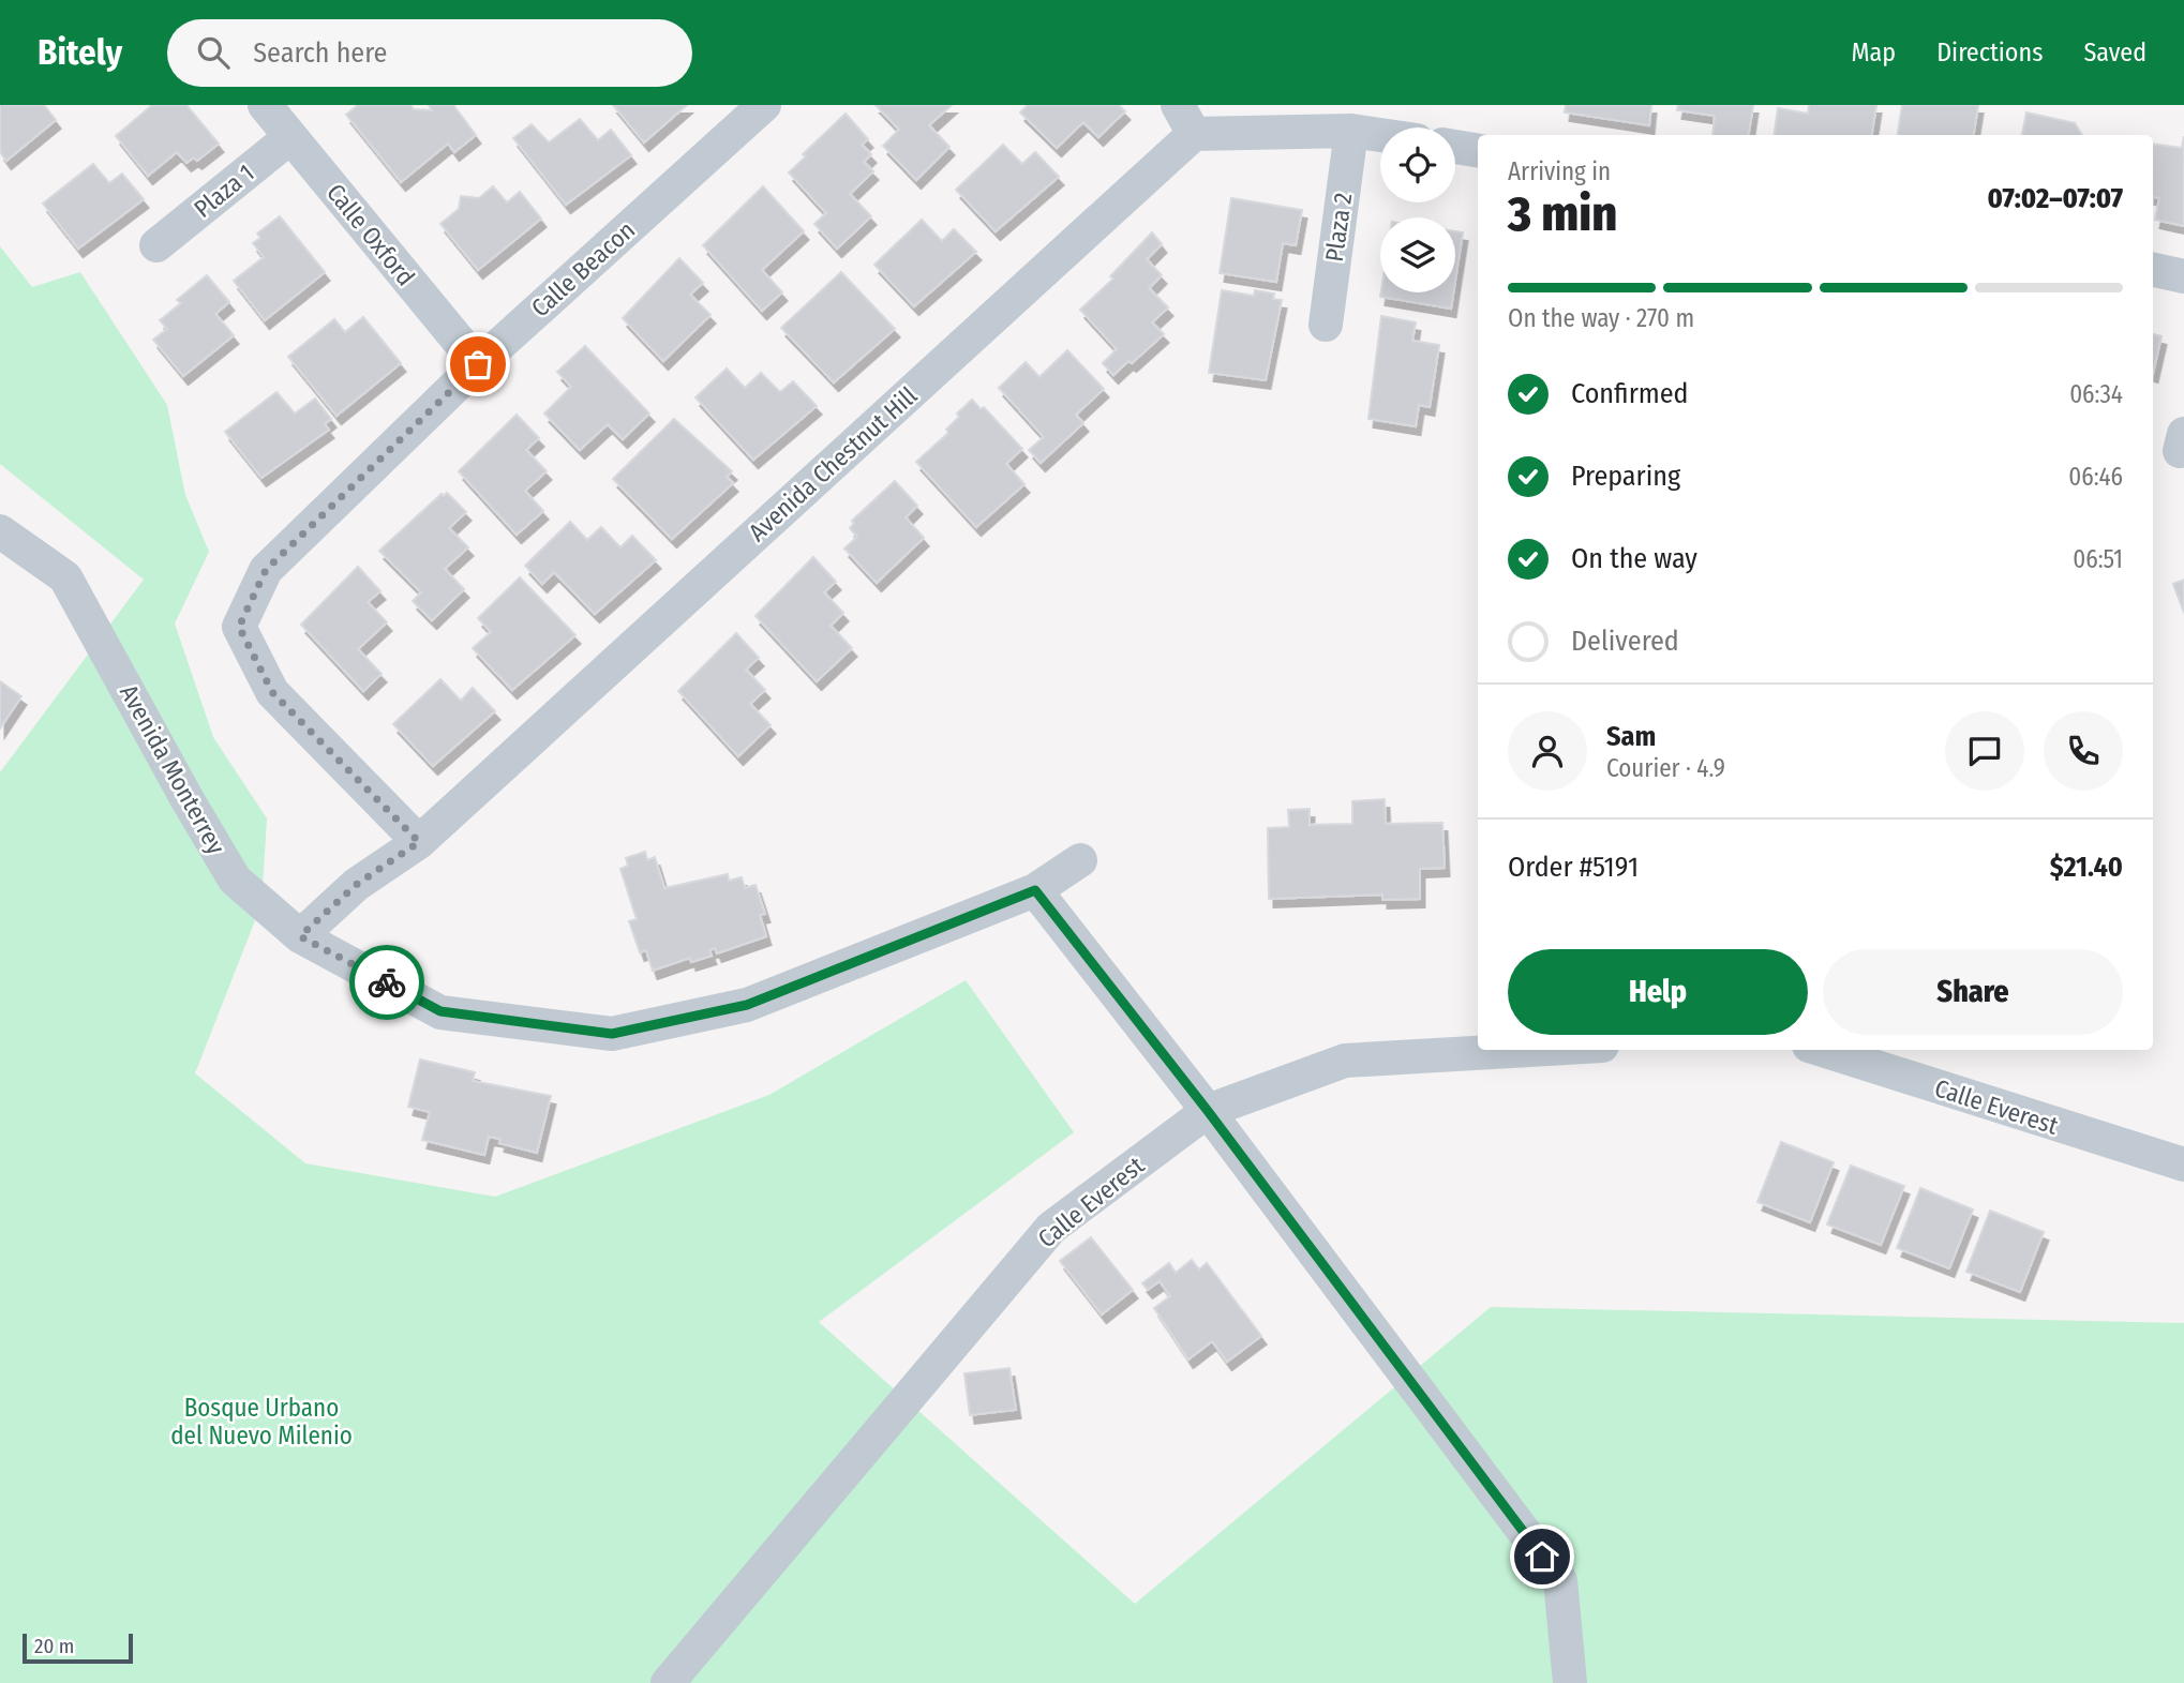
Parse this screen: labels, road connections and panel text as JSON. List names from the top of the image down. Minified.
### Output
{"streets":{"street":["Plaza 1","Plaza 2","Calle Oxford","Calle Beacon","Avenida Chestnut Hill","Avenida Monterrey","Calle Everest"]},"crossings":[["Plaza 1","Calle Oxford"],["Calle Oxford","Calle Beacon"],["Calle Beacon","Avenida Chestnut Hill"],["Avenida Chestnut Hill","Avenida Monterrey"]],"parks":["Bosque Urbano del Nuevo Milenio"],"scale_bar":"20 m","page":{"header":"Bitely","search":"Search here","nav":["Map","Directions","Saved"],"heading":["3 min","Arriving in","07:02–07:07"],"panel":["Sam","Courier · 4.9","Order #5191","$21.40"],"bar":"On the way · 270 m","list":[["Confirmed","06:34"],["Preparing","06:46"],["On the way","06:51"],"Delivered"],"buttons":["Help","Share"],"scale":"20 m"}}
